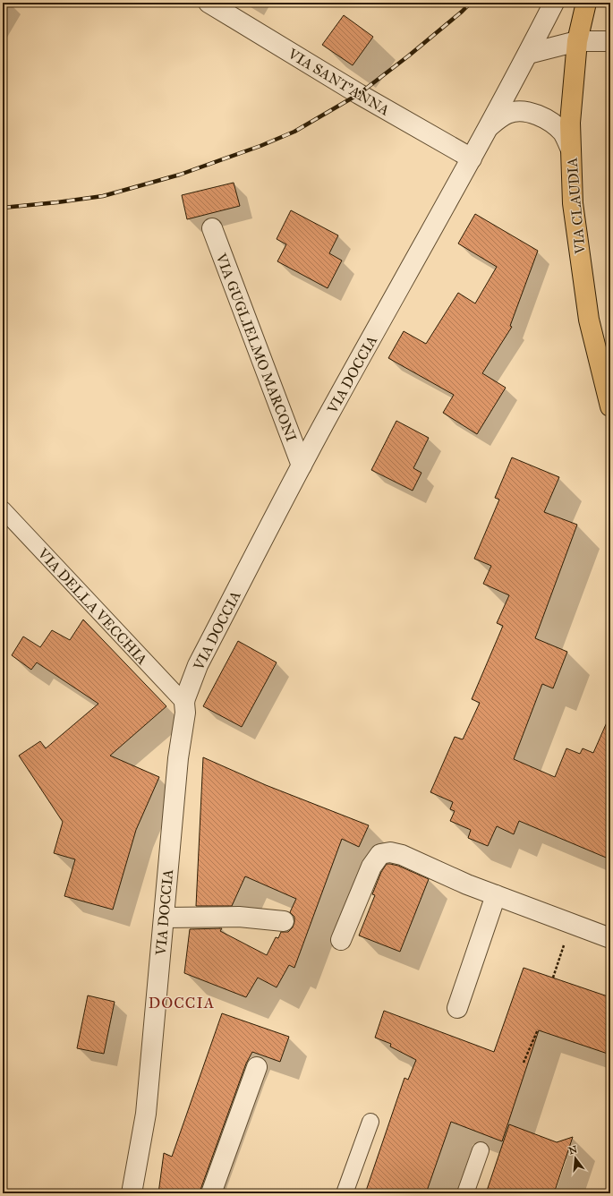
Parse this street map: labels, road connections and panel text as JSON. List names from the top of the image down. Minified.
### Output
{"streets":{"main road":["VIA CLAUDIA"],"street":["VIA SANT'ANNA","VIA GUGLIELMO MARCONI","VIA DOCCIA"],"lane":["VIA DELLA VECCHIA"]},"crossings":[["VIA SANT'ANNA","VIA DOCCIA"],["VIA CLAUDIA","VIA DOCCIA"],["VIA GUGLIELMO MARCONI","VIA DOCCIA"],["VIA DOCCIA","VIA DELLA VECCHIA"]],"districts":["DOCCIA"],"north":"top"}
